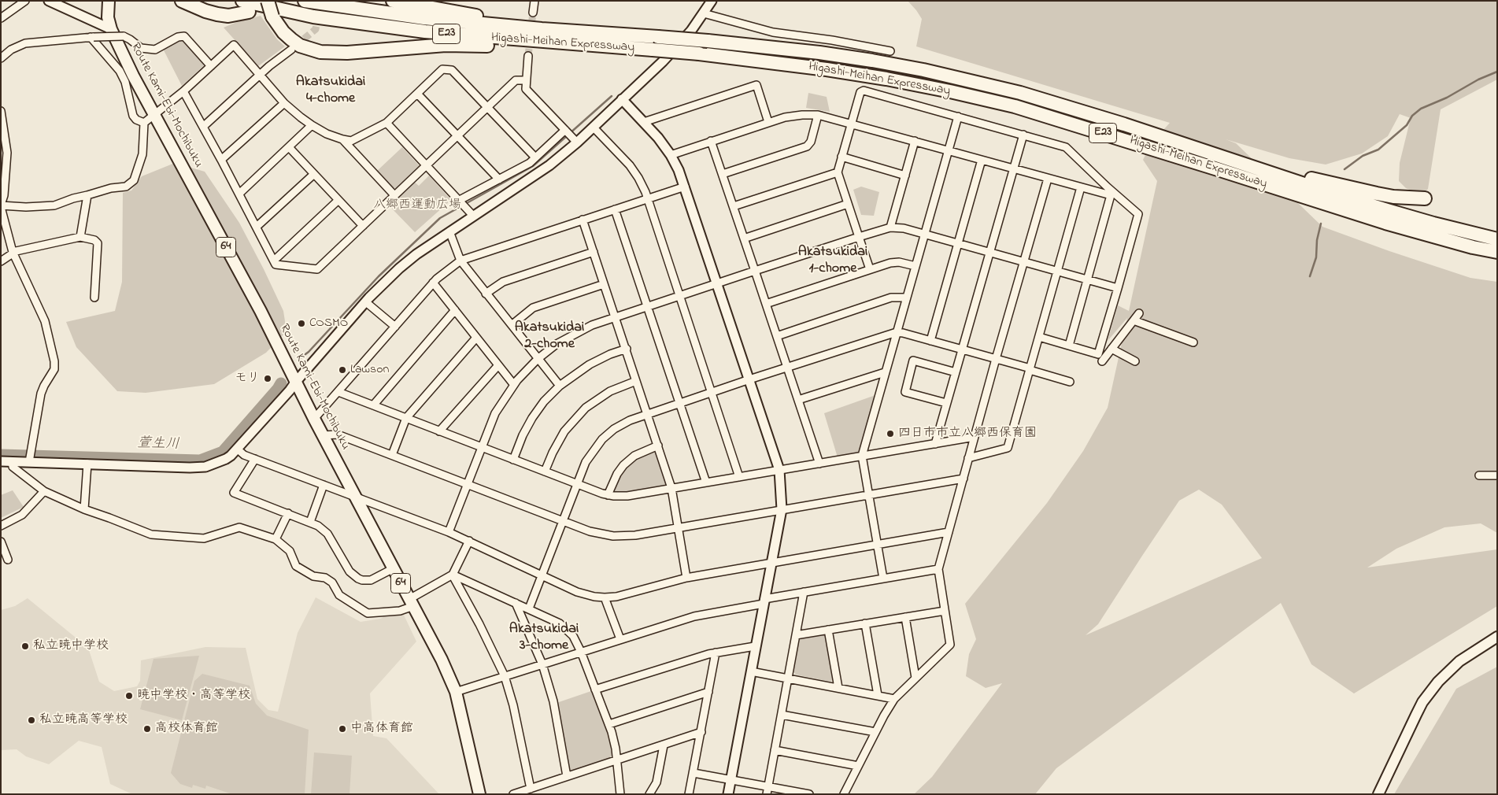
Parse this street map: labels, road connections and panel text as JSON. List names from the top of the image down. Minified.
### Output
{"streets":{"highway":["E23","Higashi-Meihan Expressway"],"main road":["Route Kami-Ebi-Mochibuku","64"]},"districts":["Akatsukidai 4-chome","Akatsukidai 1-chome","Akatsukidai 2-chome","Akatsukidai 3-chome"],"water":["萱生川"],"parks":["八郷西運動広場"],"places":["COSMO","Lawson","モリ","四日市市立八郷西保育園","私立暁中学校","暁中学校・高等学校","私立暁高等学校","高校体育館","中高体育館"]}
